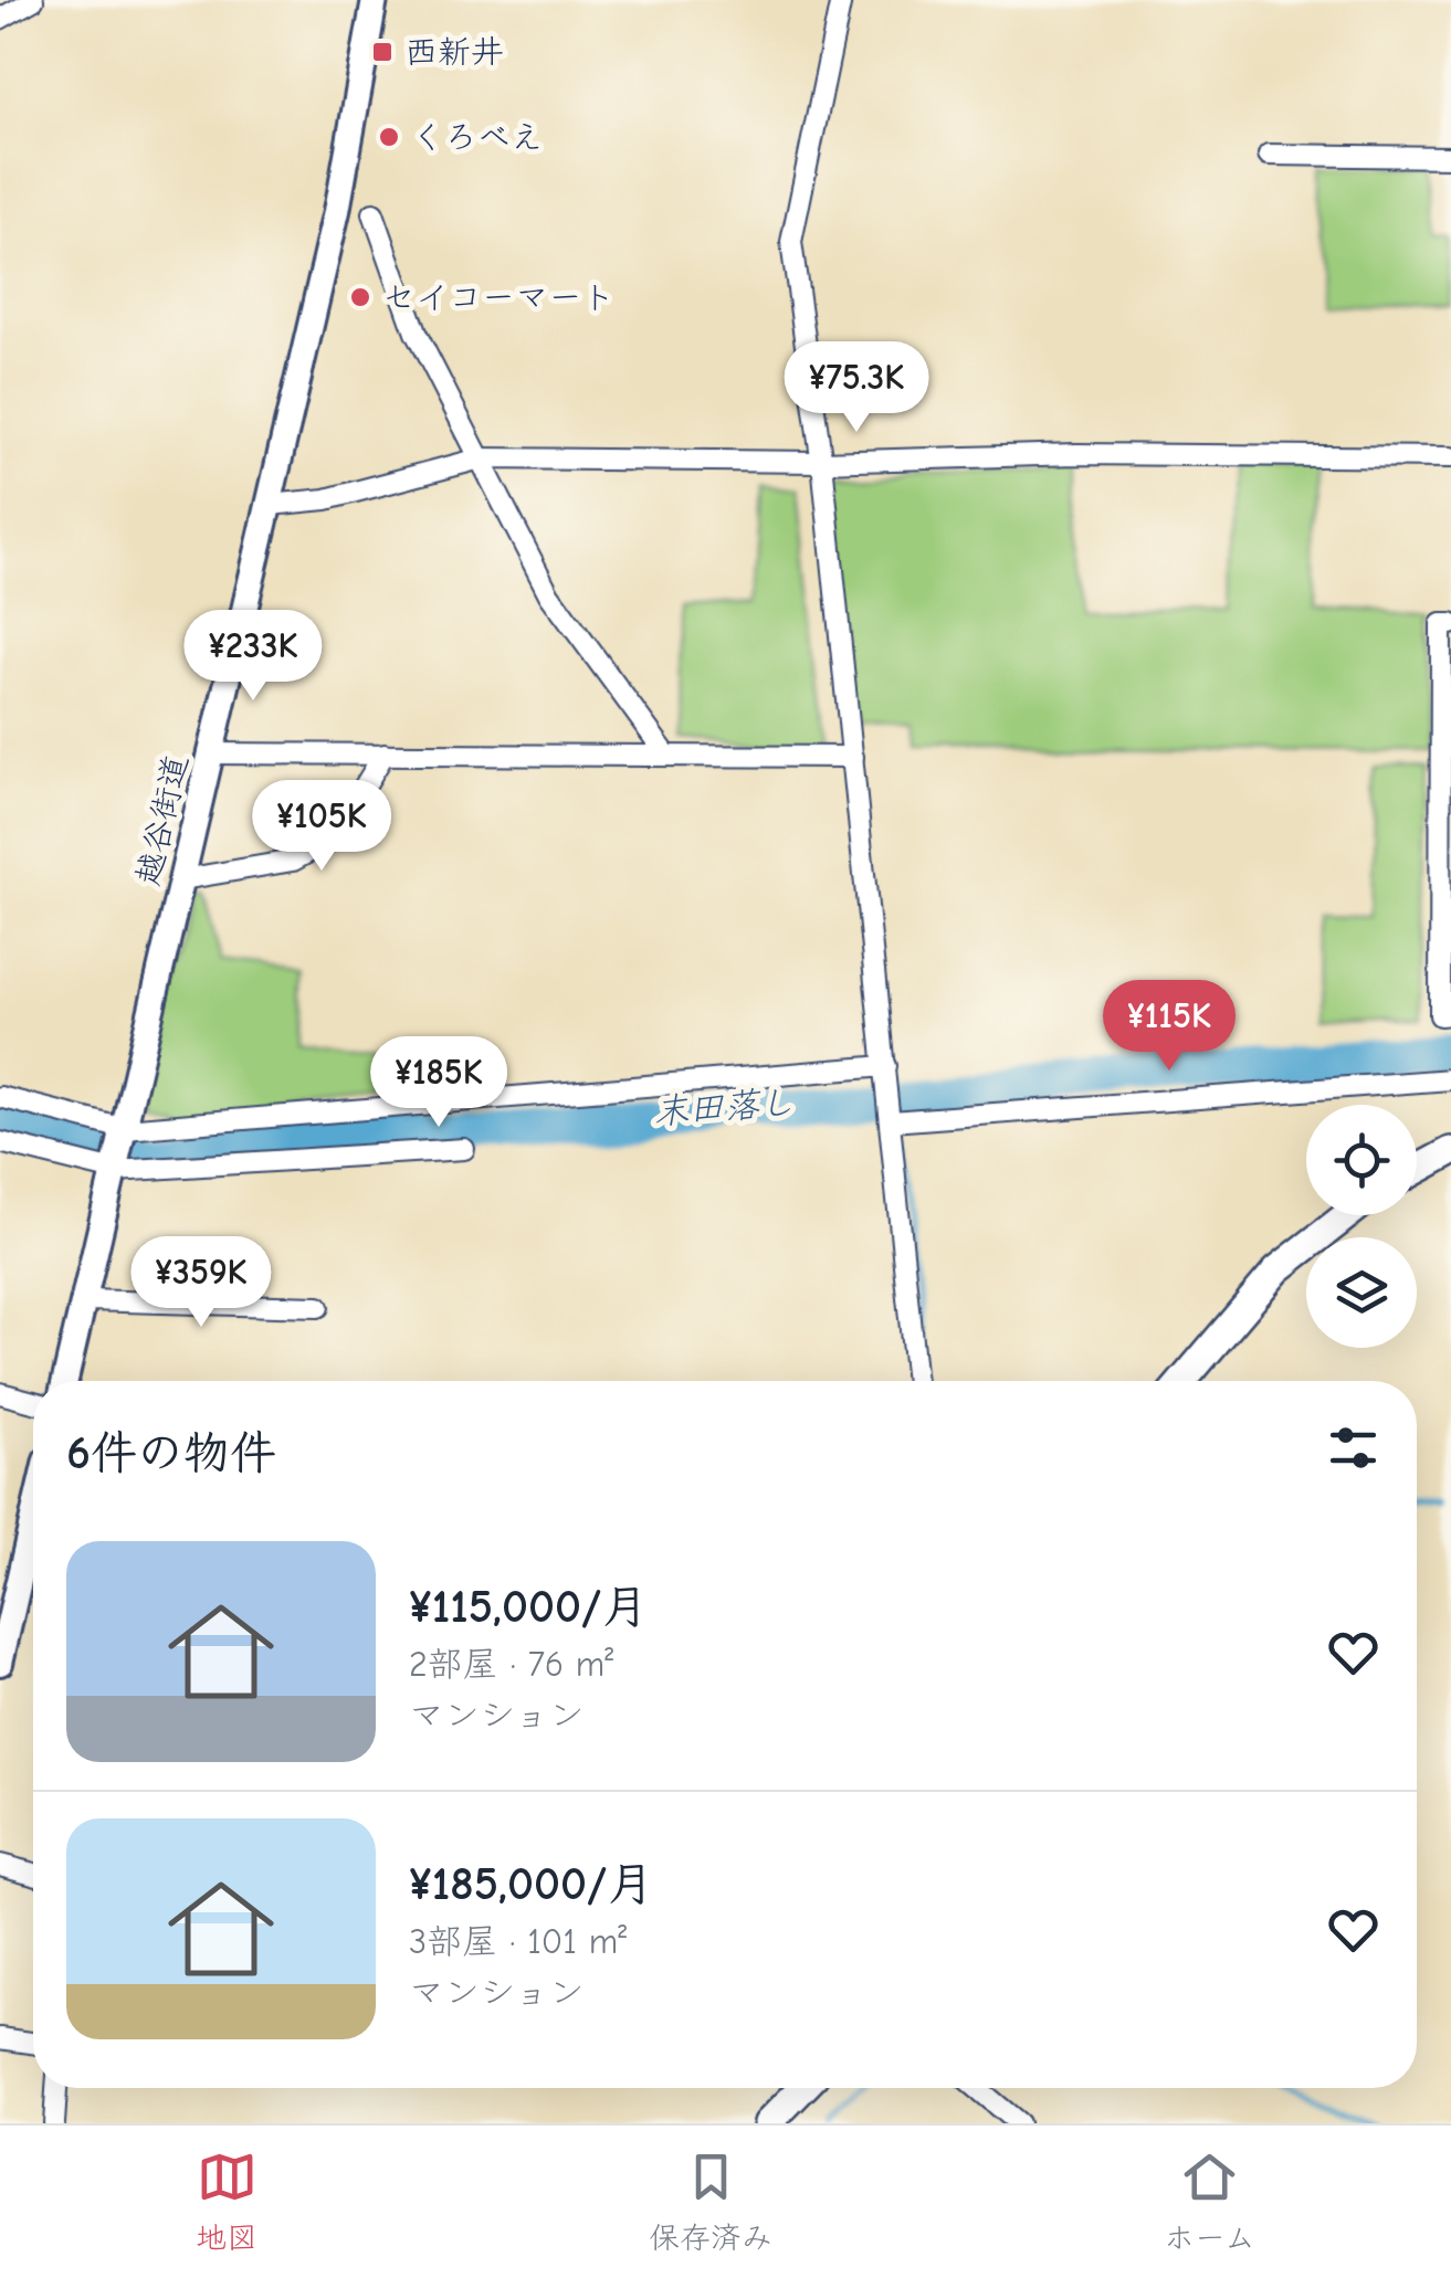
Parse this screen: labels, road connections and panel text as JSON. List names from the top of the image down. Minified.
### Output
{"streets":{"street":["越谷街道"]},"water":["末田落し"],"places":{"transit":["西新井"],"other":["くろべえ","セイコーマート"]},"page":{"price":["¥75.3K","¥233K","¥105K","¥115K","¥185K","¥359K"],"heading":"6件の物件","list":[{"name":"¥115,000/月","note":"2部屋 · 76 m² · マンション"},{"name":"¥185,000/月","note":"3部屋 · 101 m² · マンション"}],"tabs":["地図","保存済み","ホーム"]}}
